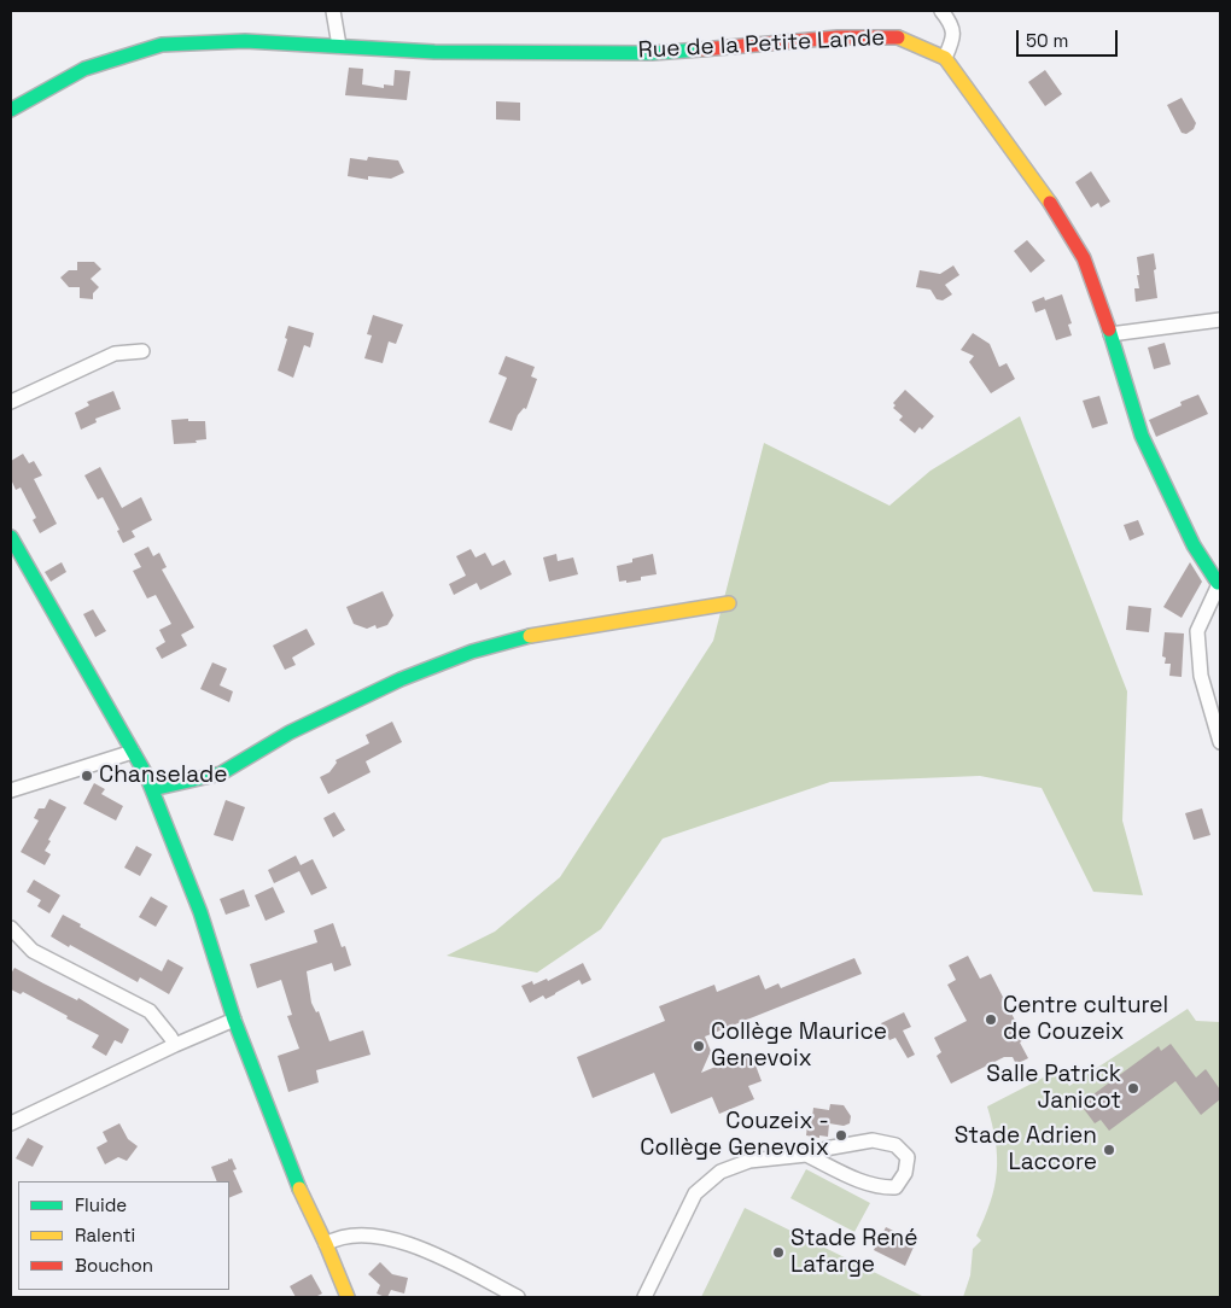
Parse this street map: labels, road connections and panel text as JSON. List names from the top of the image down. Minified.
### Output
{"streets":{"street":["Rue de la Petite Lande"]},"places":["Chanselade","Centre culturel de Couzeix","Collège Maurice Genevoix","Salle Patrick Janicot","Couzeix - Collège Genevoix","Stade Adrien Laccore","Stade René Lafarge"],"legend":["Fluide","Ralenti","Bouchon"],"scale_bar":"50 m"}
